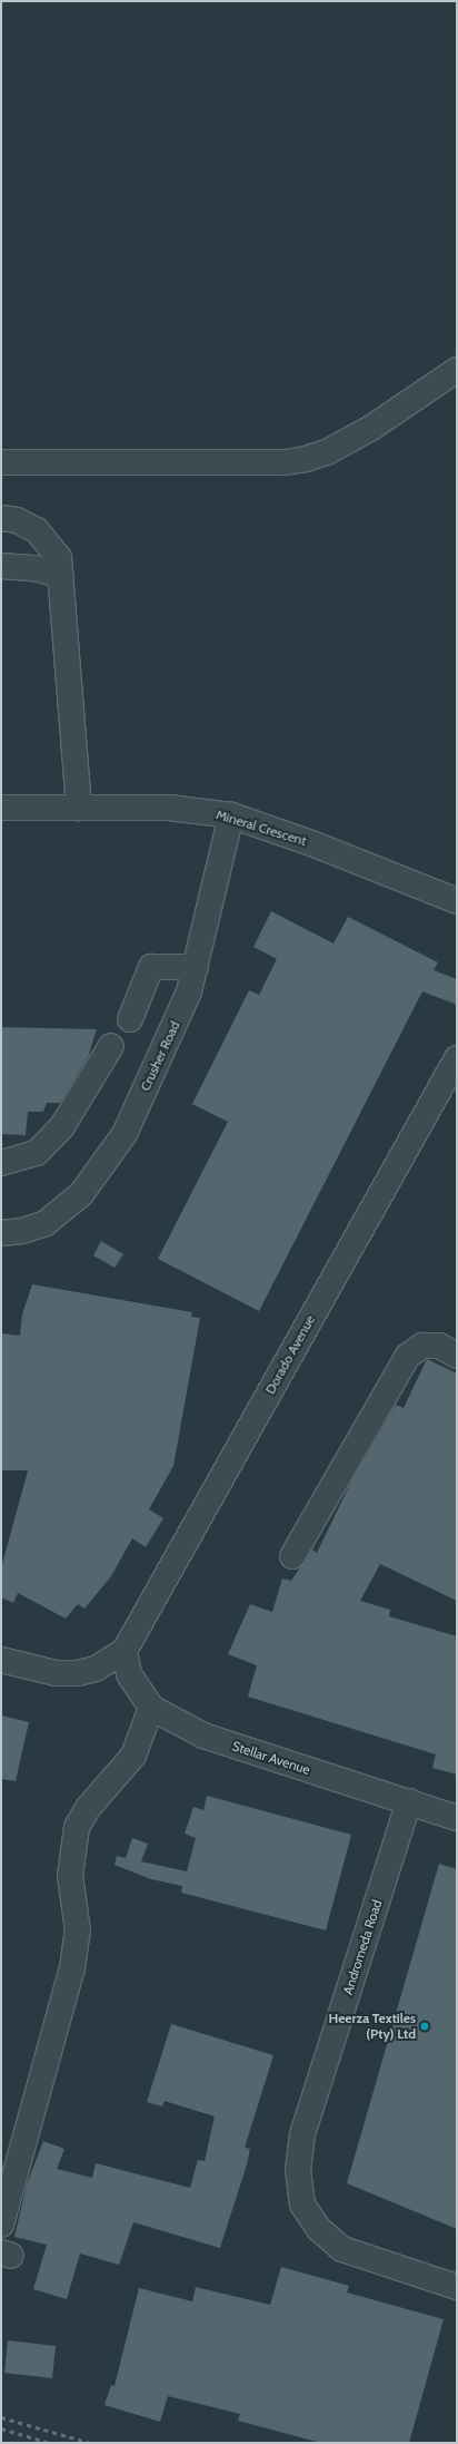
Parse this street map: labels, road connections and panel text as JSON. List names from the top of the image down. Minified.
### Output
{"streets":{"street":["Mineral Crescent","Crusher Road","Dorado Avenue","Stellar Avenue","Andromeda Road"]},"crossings":[["Mineral Crescent","Crusher Road"],["Dorado Avenue","Stellar Avenue"],["Stellar Avenue","Andromeda Road"]],"places":["Heerza Textiles (Pty) Ltd"]}
